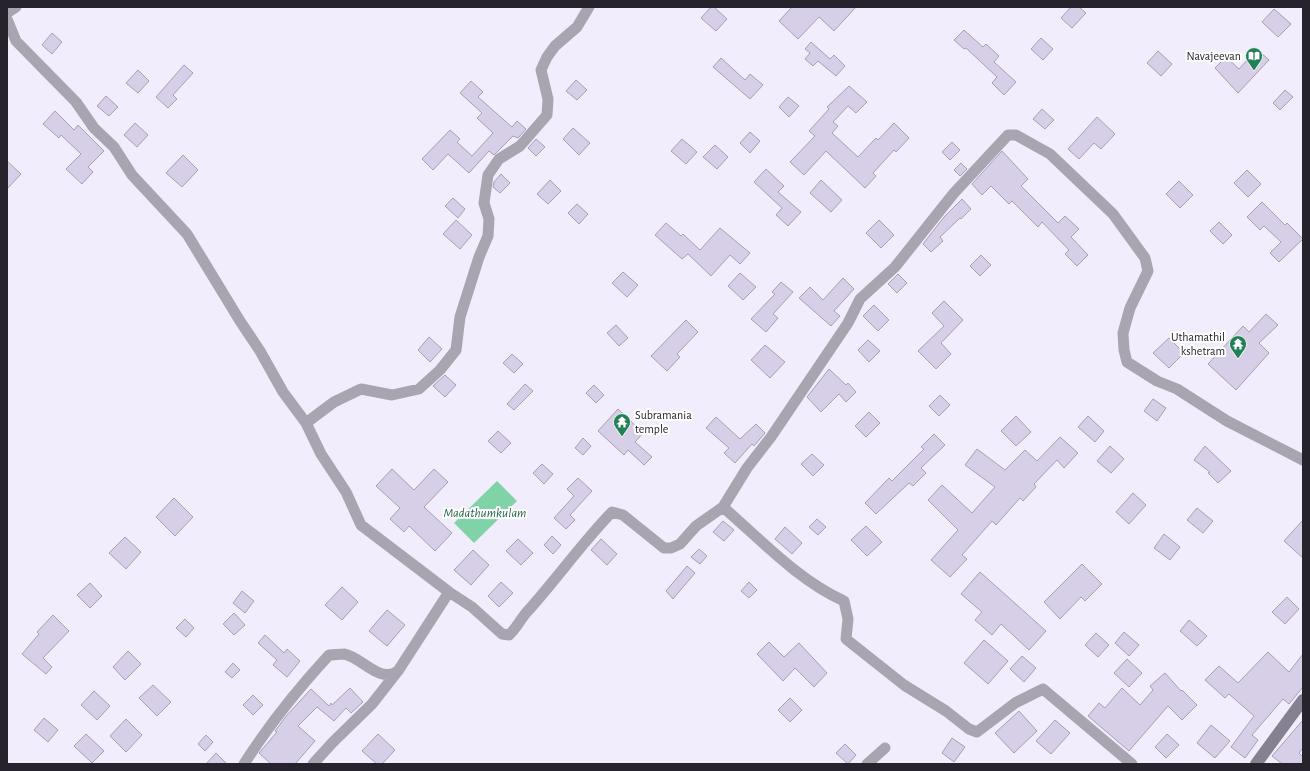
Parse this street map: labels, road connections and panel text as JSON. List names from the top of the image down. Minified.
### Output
{"water":["Madathumkulam"],"places":{"library":["Navajeevan"],"temple":["Uthamathil kshetram","Subramania temple"]}}
